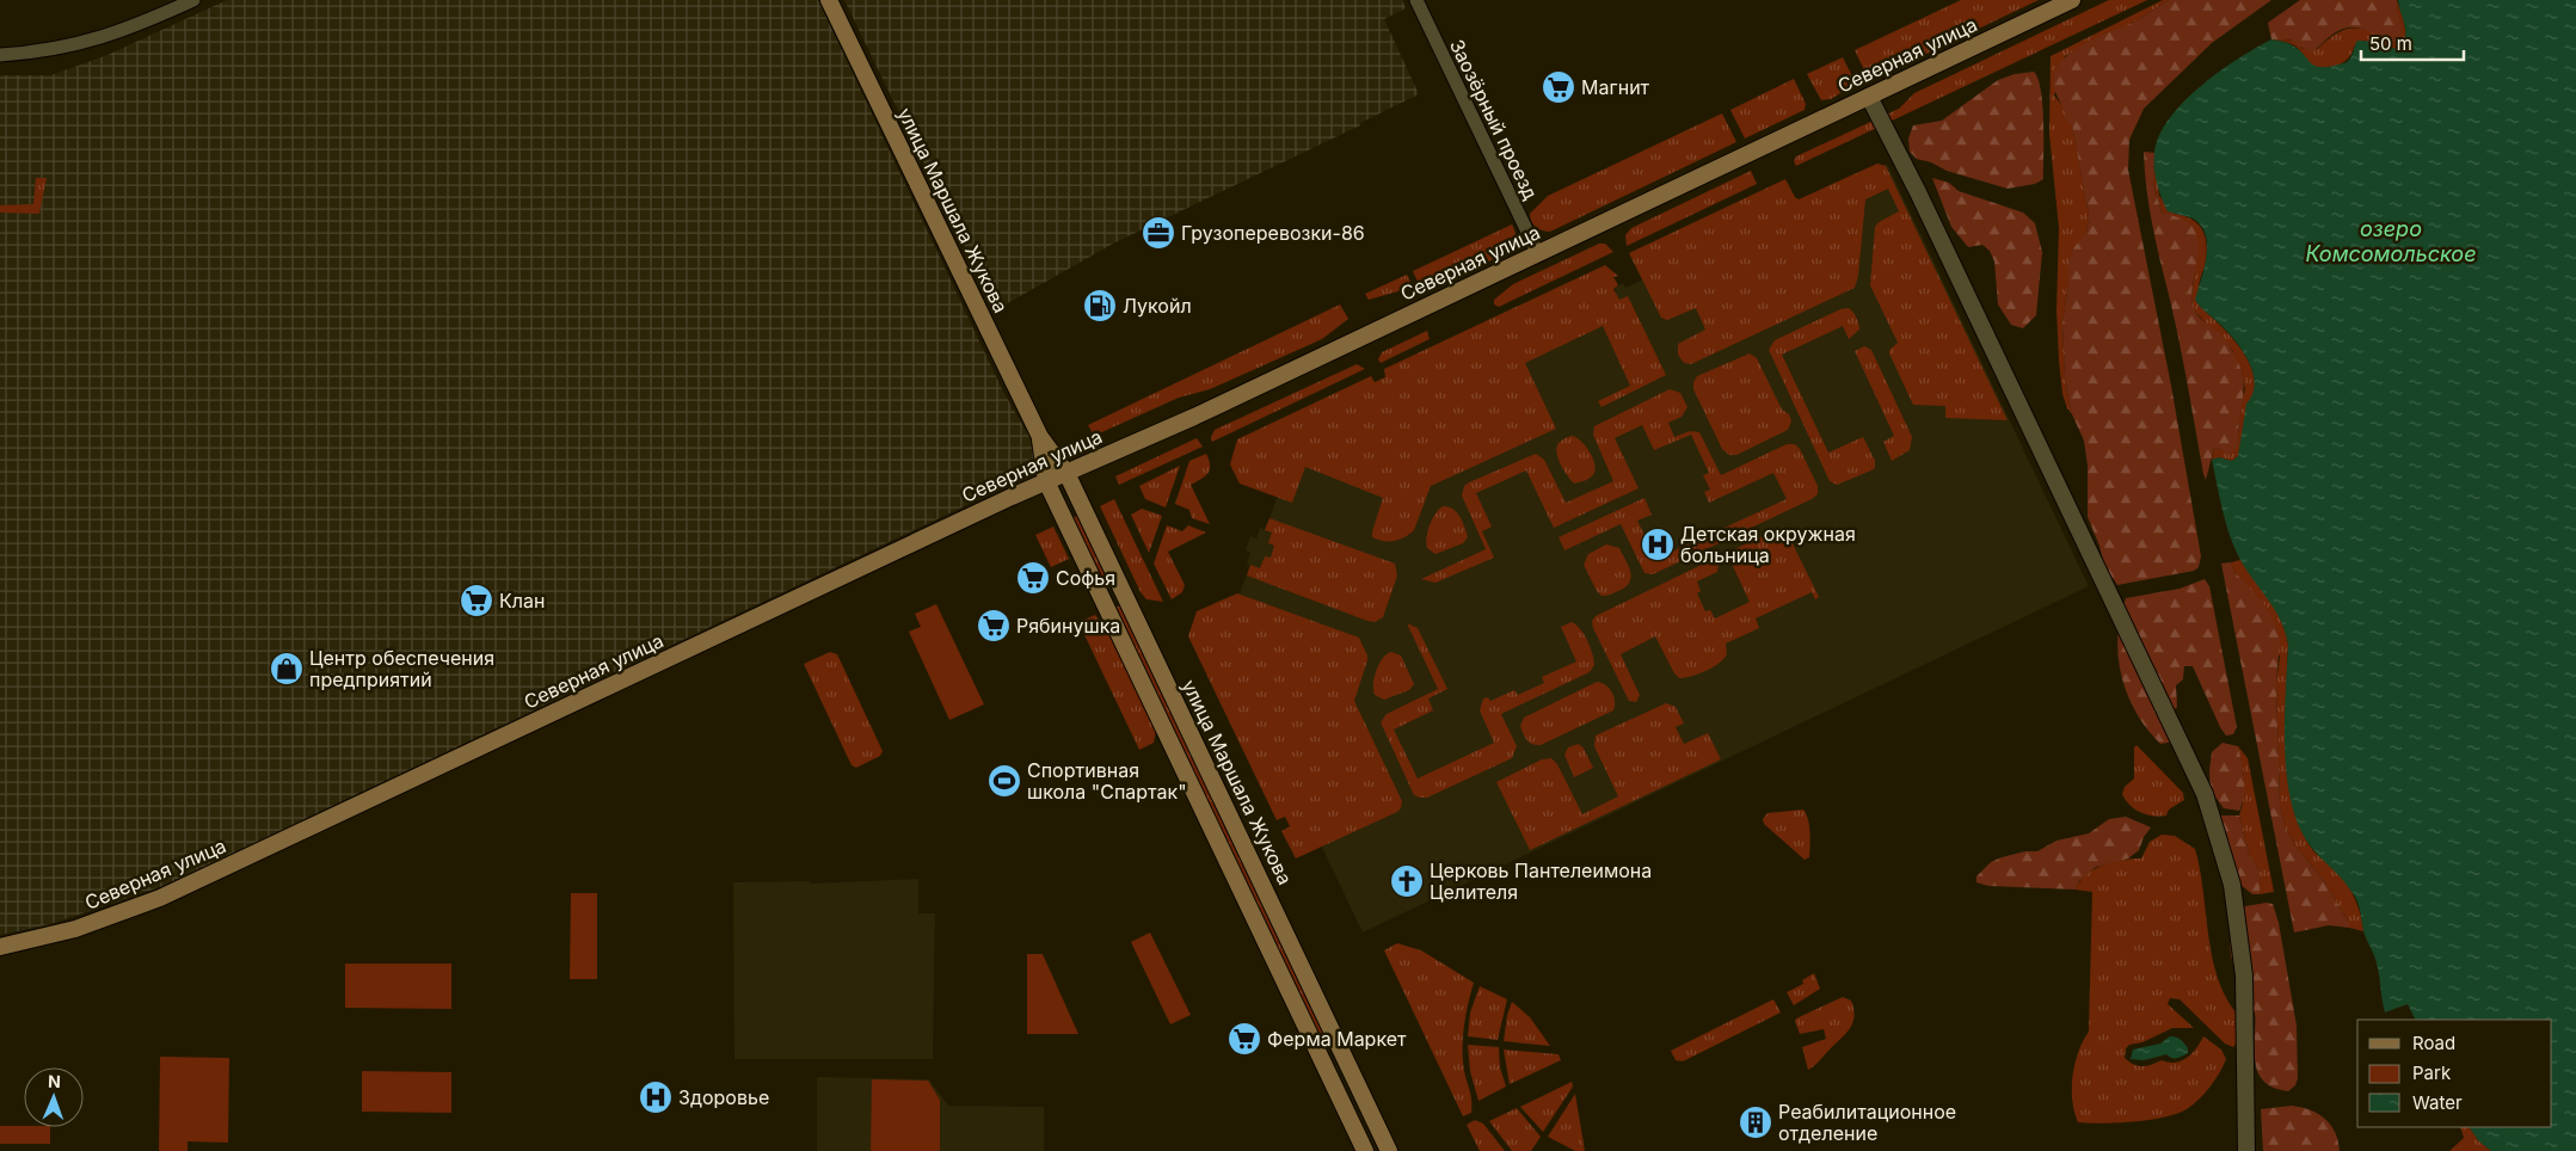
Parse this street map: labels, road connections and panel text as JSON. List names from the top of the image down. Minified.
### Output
{"streets":{"main road":["Северная улица","улица Маршала Жукова"],"street":["Заозёрный проезд"]},"crossings":[["Северная улица","Заозёрный проезд"],["Северная улица","улица Маршала Жукова"]],"water":["озеро Комсомольское"],"places":{"supermarket":["Магнит","Софья","Клан","Рябинушка","Ферма Маркет"],"office":["Грузоперевозки-86"],"fuel station":["Лукойл"],"hospital":["Детская окружная больница","Здоровье"],"shop":["Центр обеспечения предприятий"],"sports":["Спортивная школа \"Спартак\""],"church":["Церковь Пантелеимона Целителя"],"building":["Реабилитационное отделение"]},"legend":["Road","Park","Water"],"scale_bar":"50 m","north":"top"}
